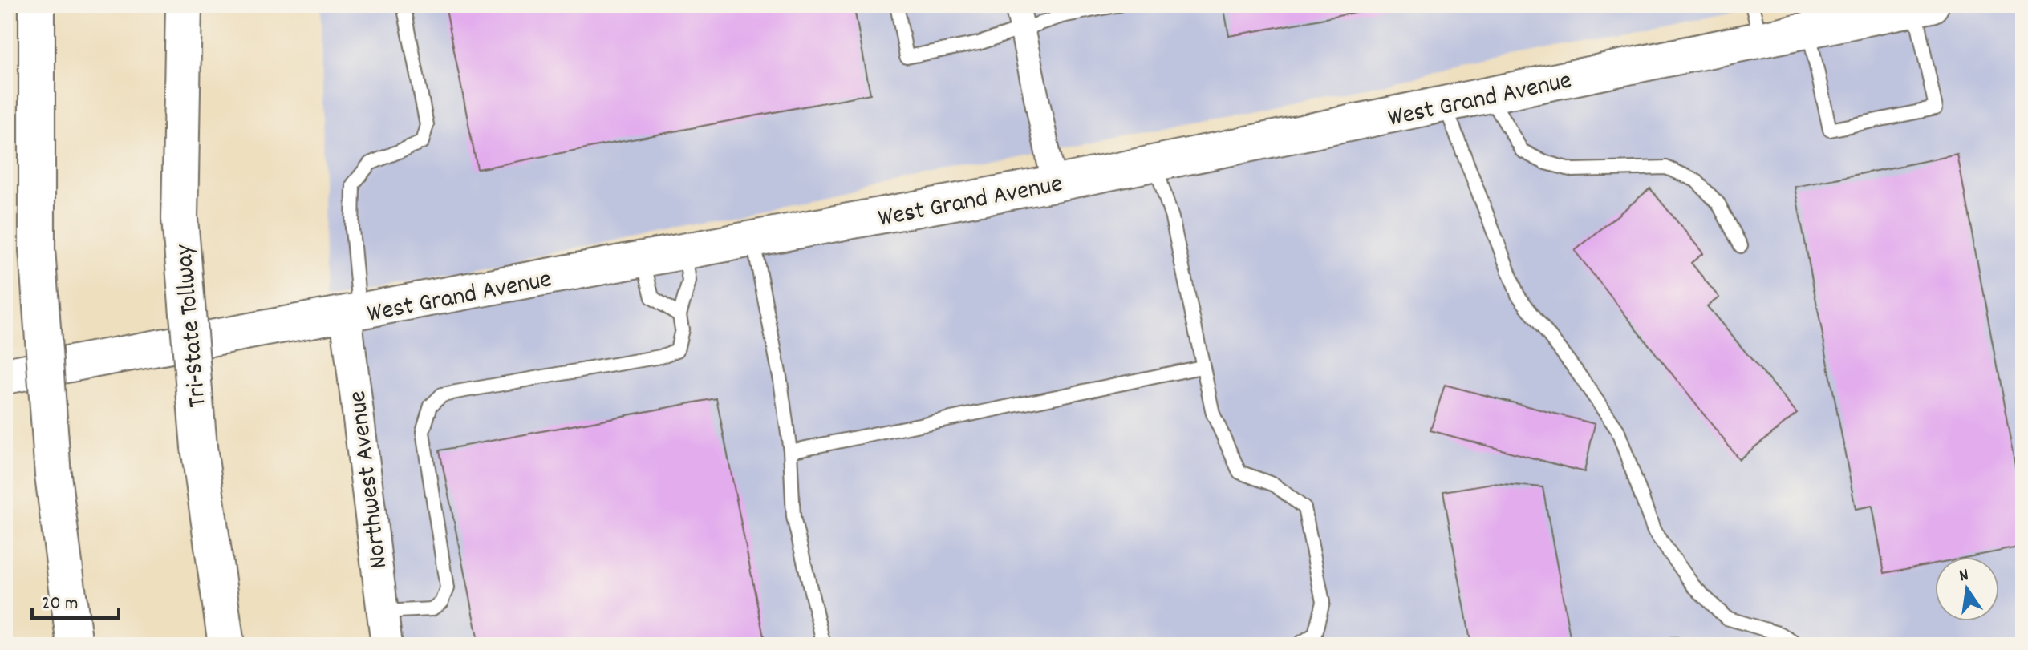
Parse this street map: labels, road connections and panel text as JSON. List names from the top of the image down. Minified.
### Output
{"streets":{"main road":["West Grand Avenue","Tri-State Tollway"],"street":["Northwest Avenue"]},"crossings":[["West Grand Avenue","Northwest Avenue"]],"scale_bar":"20 m","north":"top"}
